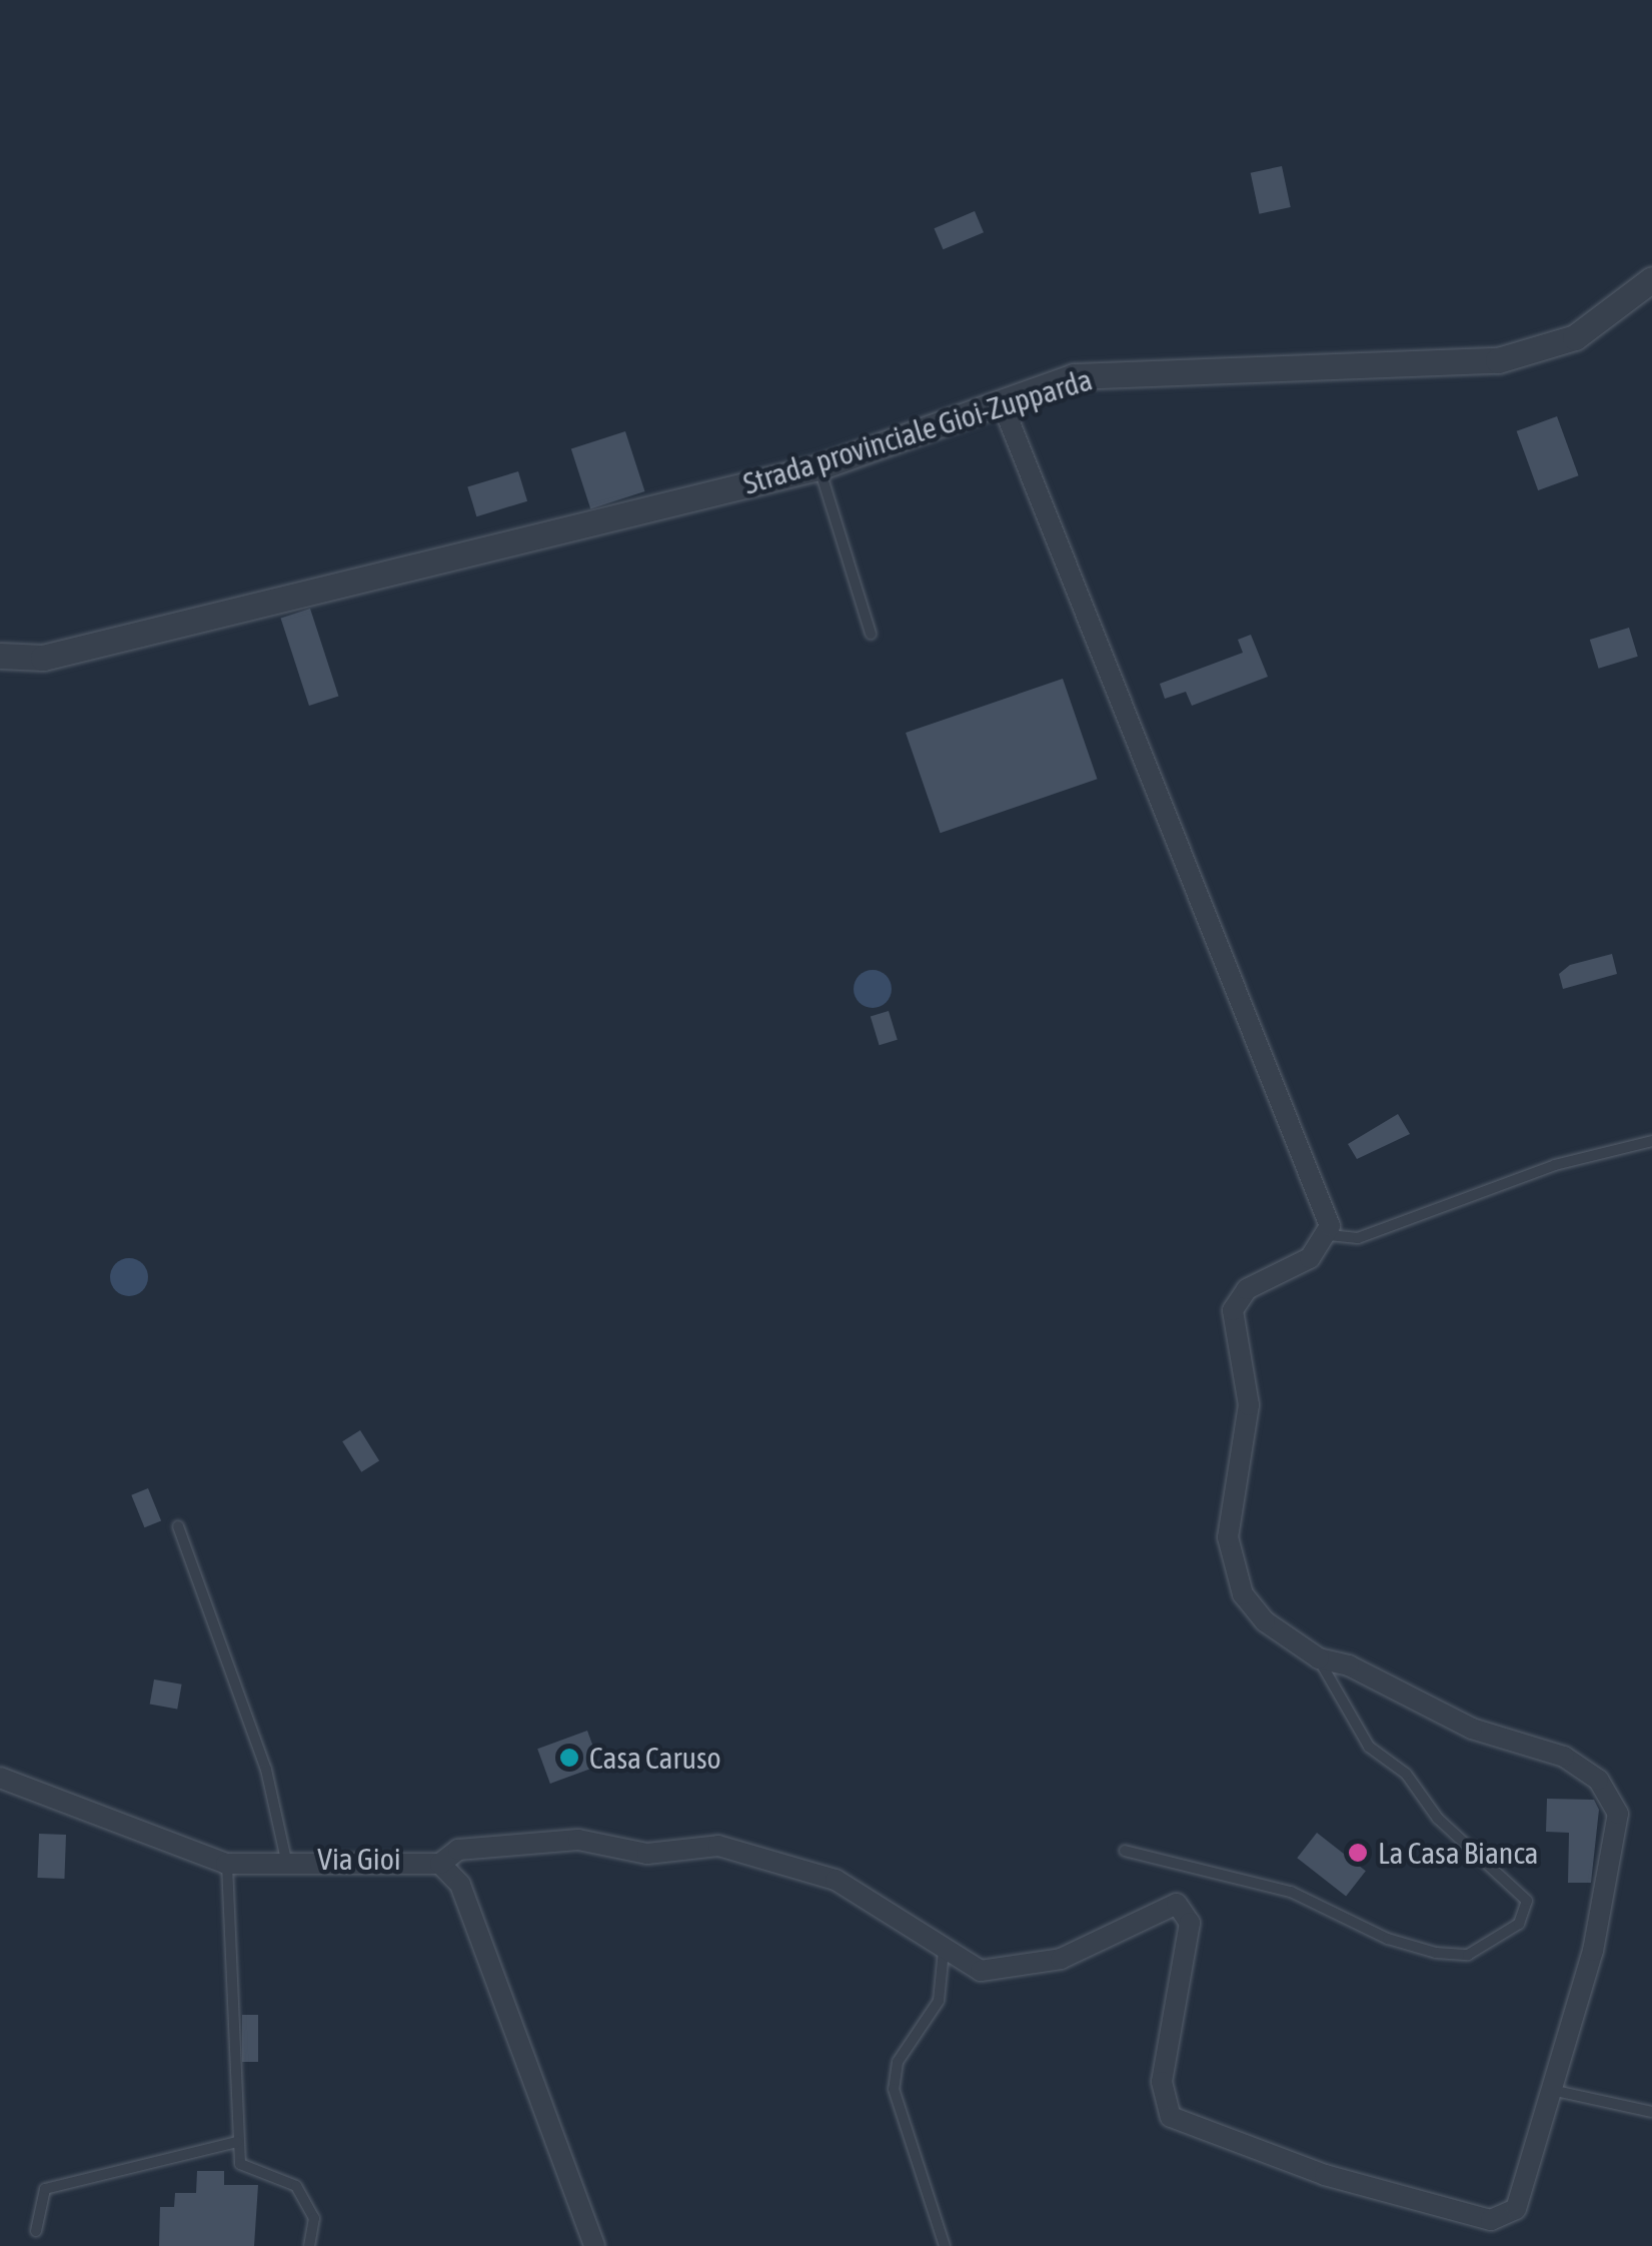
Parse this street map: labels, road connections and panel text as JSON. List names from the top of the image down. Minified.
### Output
{"streets":{"street":["Strada provinciale Gioi-Zupparda","Via Gioi"]},"places":["Casa Caruso","La Casa Bianca"]}
